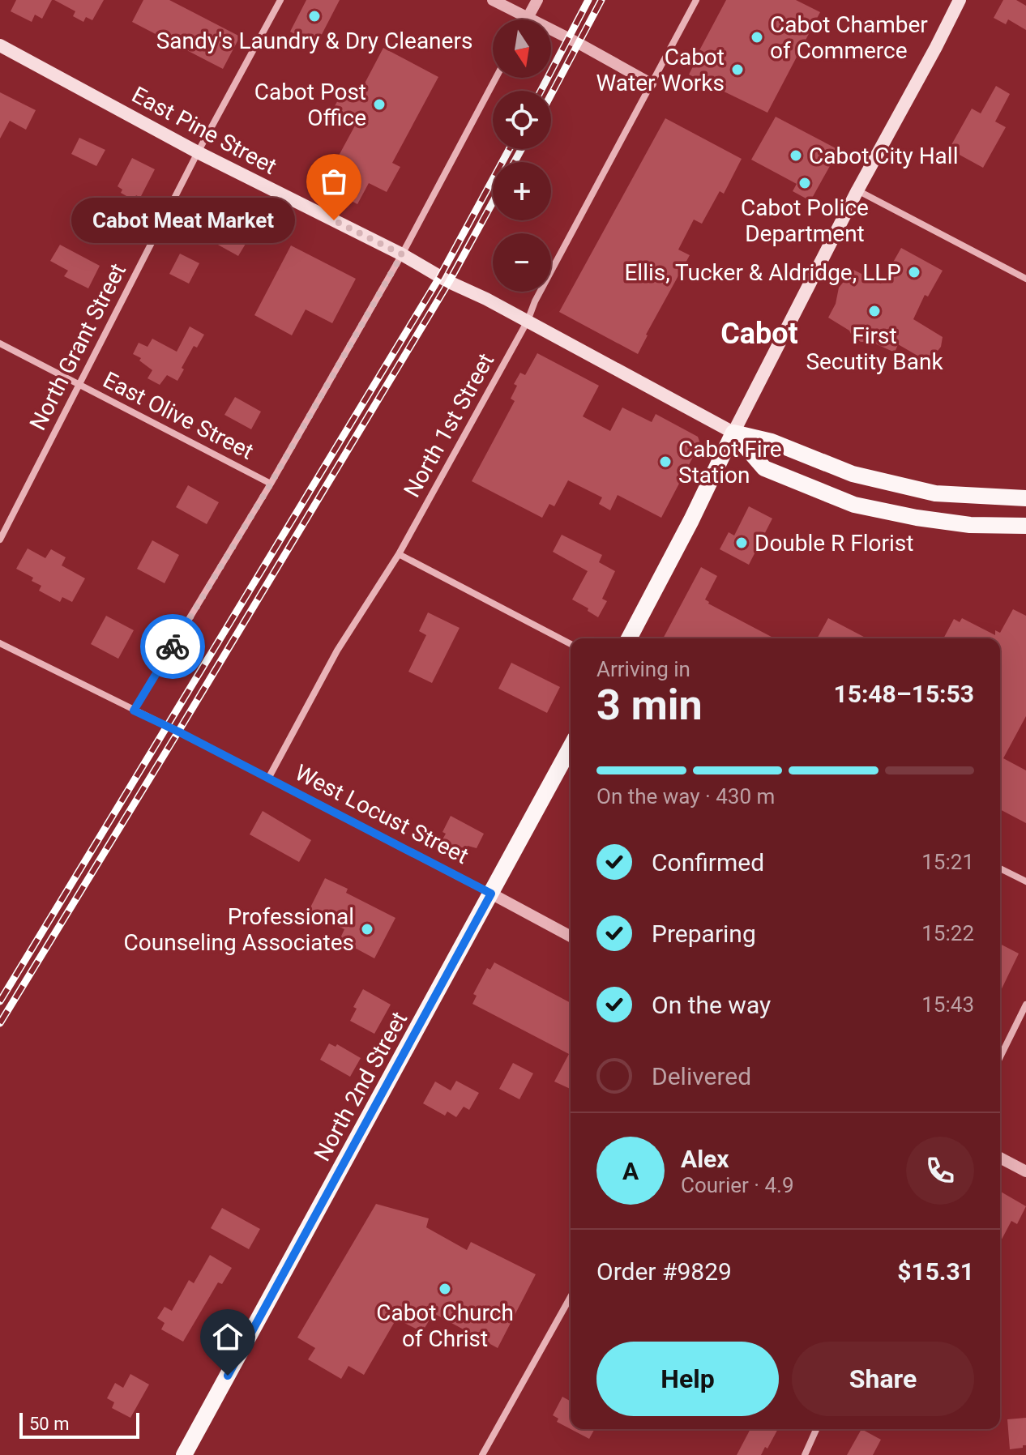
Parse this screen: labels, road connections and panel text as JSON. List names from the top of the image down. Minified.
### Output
{"streets":{"main road":["East Pine Street","North 2nd Street"],"street":["North Grant Street","East Olive Street","North 1st Street","West Locust Street"]},"crossings":[["East Pine Street","North Grant Street"],["East Pine Street","North 1st Street"],["North Grant Street","East Olive Street"],["North 1st Street","West Locust Street"],["West Locust Street","North 2nd Street"]],"districts":["Cabot"],"places":["Sandy's Laundry & Dry Cleaners","Cabot Chamber of Commerce","Cabot Water Works","Cabot Post Office","Cabot City Hall","Cabot Police Department","Cabot Meat Market","Ellis, Tucker & Aldridge, LLP","First Secutity Bank","Cabot Fire Station","Double R Florist","Professional Counseling Associates","Cabot Church of Christ"],"scale_bar":"50 m","north":"bottom","page":{"map_buttons":["+","−"],"bubble":"Cabot Meat Market","heading":["3 min","Arriving in","15:48–15:53"],"panel":["Alex","Courier · 4.9","Order #9829","$15.31"],"bar":"On the way · 430 m","list":[["Confirmed","15:21"],["Preparing","15:22"],["On the way","15:43"],"Delivered"],"round":"A","buttons":["Help","Share"],"scale":"50 m"}}
